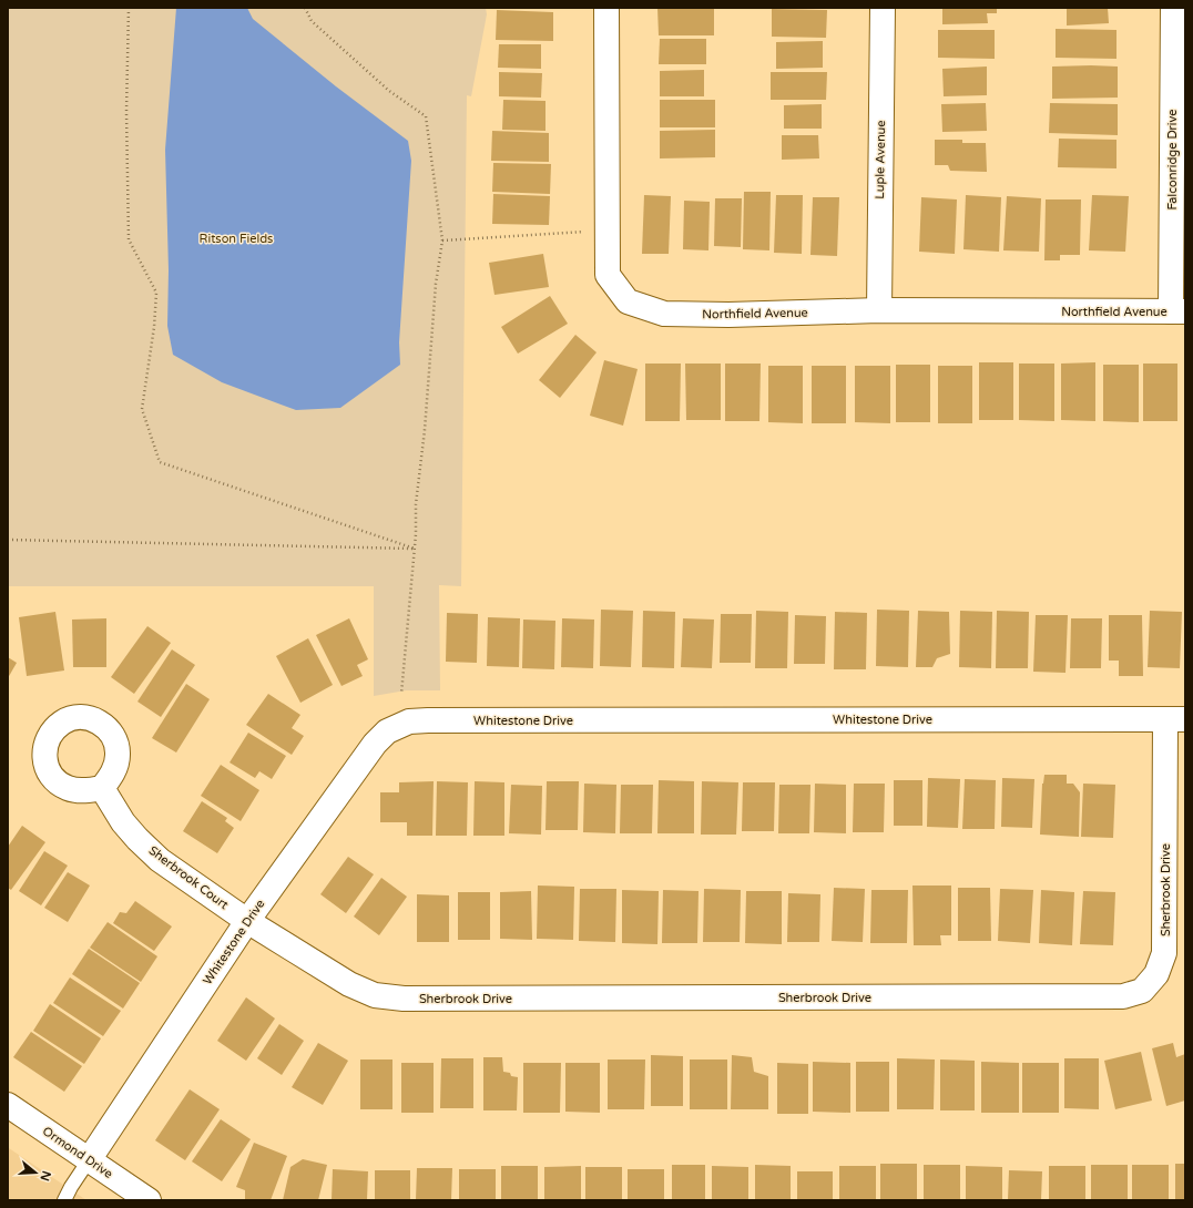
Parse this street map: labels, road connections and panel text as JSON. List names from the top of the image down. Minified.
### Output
{"streets":{"street":["Luple Avenue","Falconridge Drive","Northfield Avenue","Whitestone Drive","Sherbrook Court","Sherbrook Drive","Ormond Drive"]},"crossings":[["Luple Avenue","Northfield Avenue"],["Falconridge Drive","Northfield Avenue"],["Whitestone Drive","Sherbrook Court"],["Whitestone Drive","Sherbrook Drive"],["Whitestone Drive","Ormond Drive"],["Sherbrook Court","Sherbrook Drive"]],"parks":["Ritson Fields"],"north":"right"}
